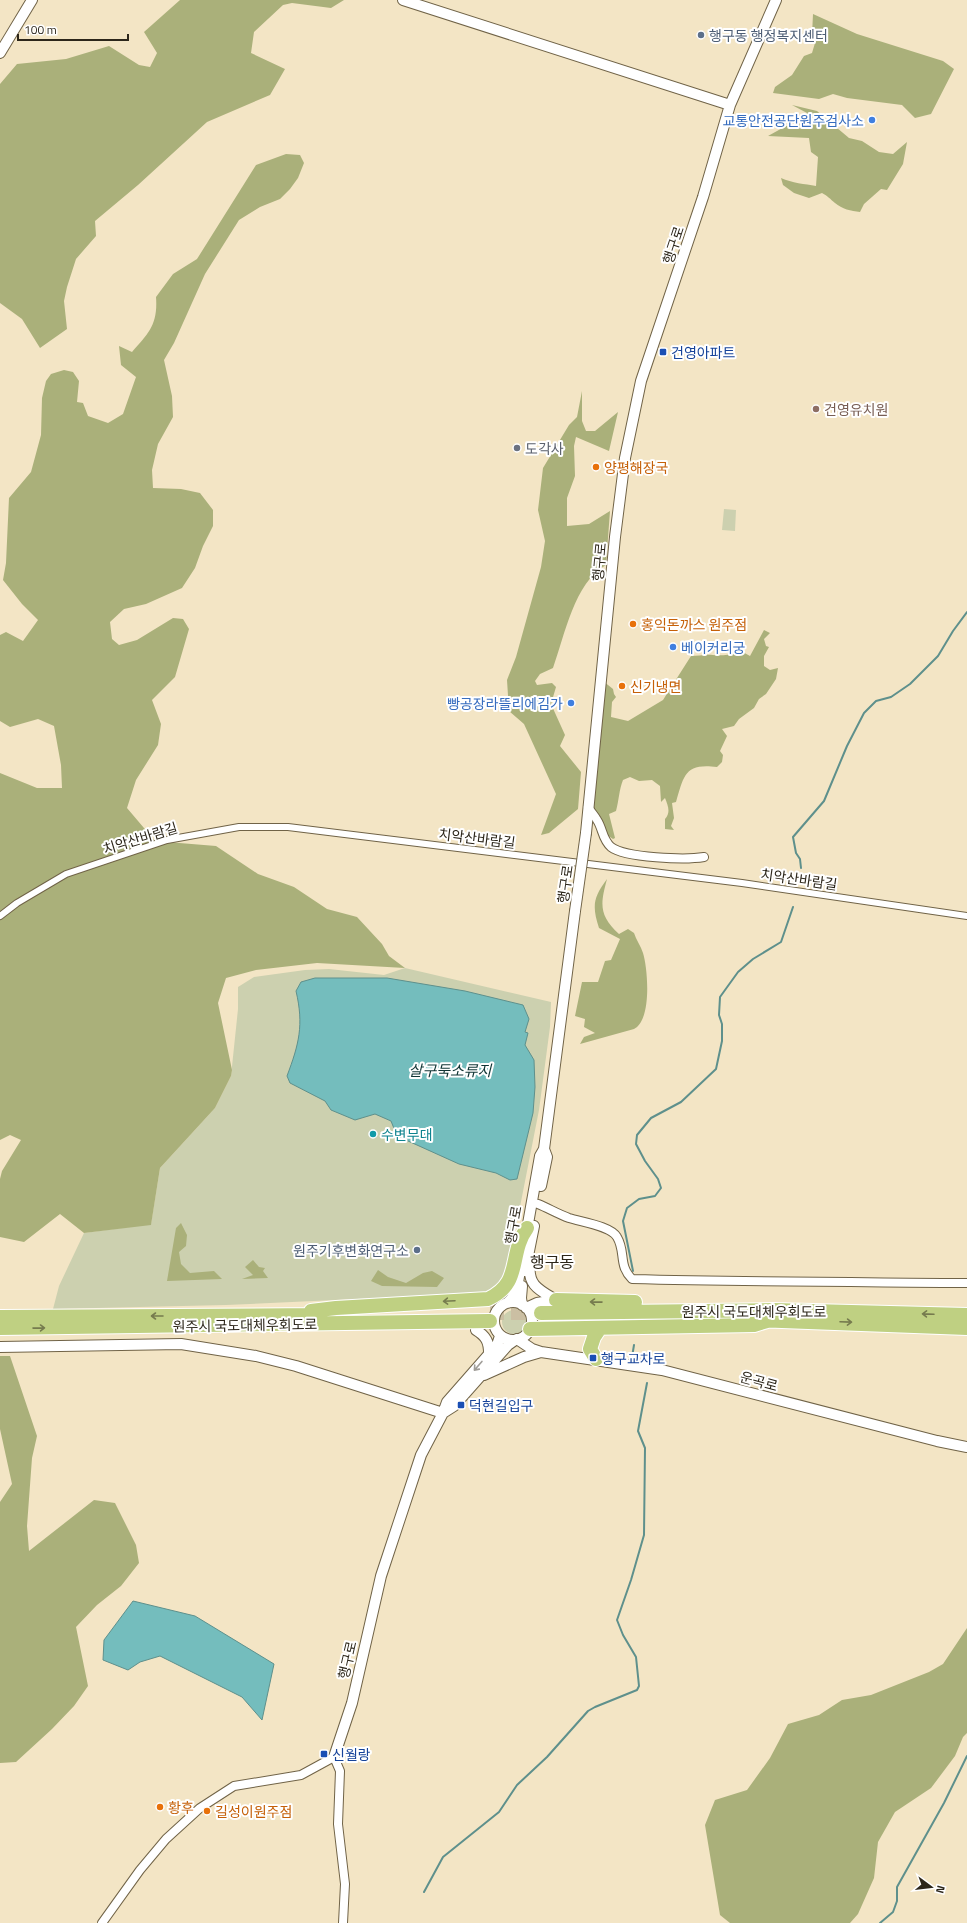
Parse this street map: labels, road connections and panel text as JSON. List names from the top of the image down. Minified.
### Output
{"streets":{"highway":["원주시 국도대체우회도로"],"street":["행구로","치악산바람길","운곡로"]},"crossings":[["행구로","원주시 국도대체우회도로"]],"districts":["행구동"],"water":["살구둑소류지"],"places":{"other":["행구동 행정복지센터","교통안전공단원주검사소","건영유치원","도각사","양평해장국","홍익돈까스 원주점","베이커리궁","신기냉면","빵공장라뜰리에김가","수변무대","원주기후변화연구소","황후","길성이원주점"],"transit":["건영아파트","행구교차로","덕현길입구","신월랑"]},"scale_bar":"100 m","north":"right"}
